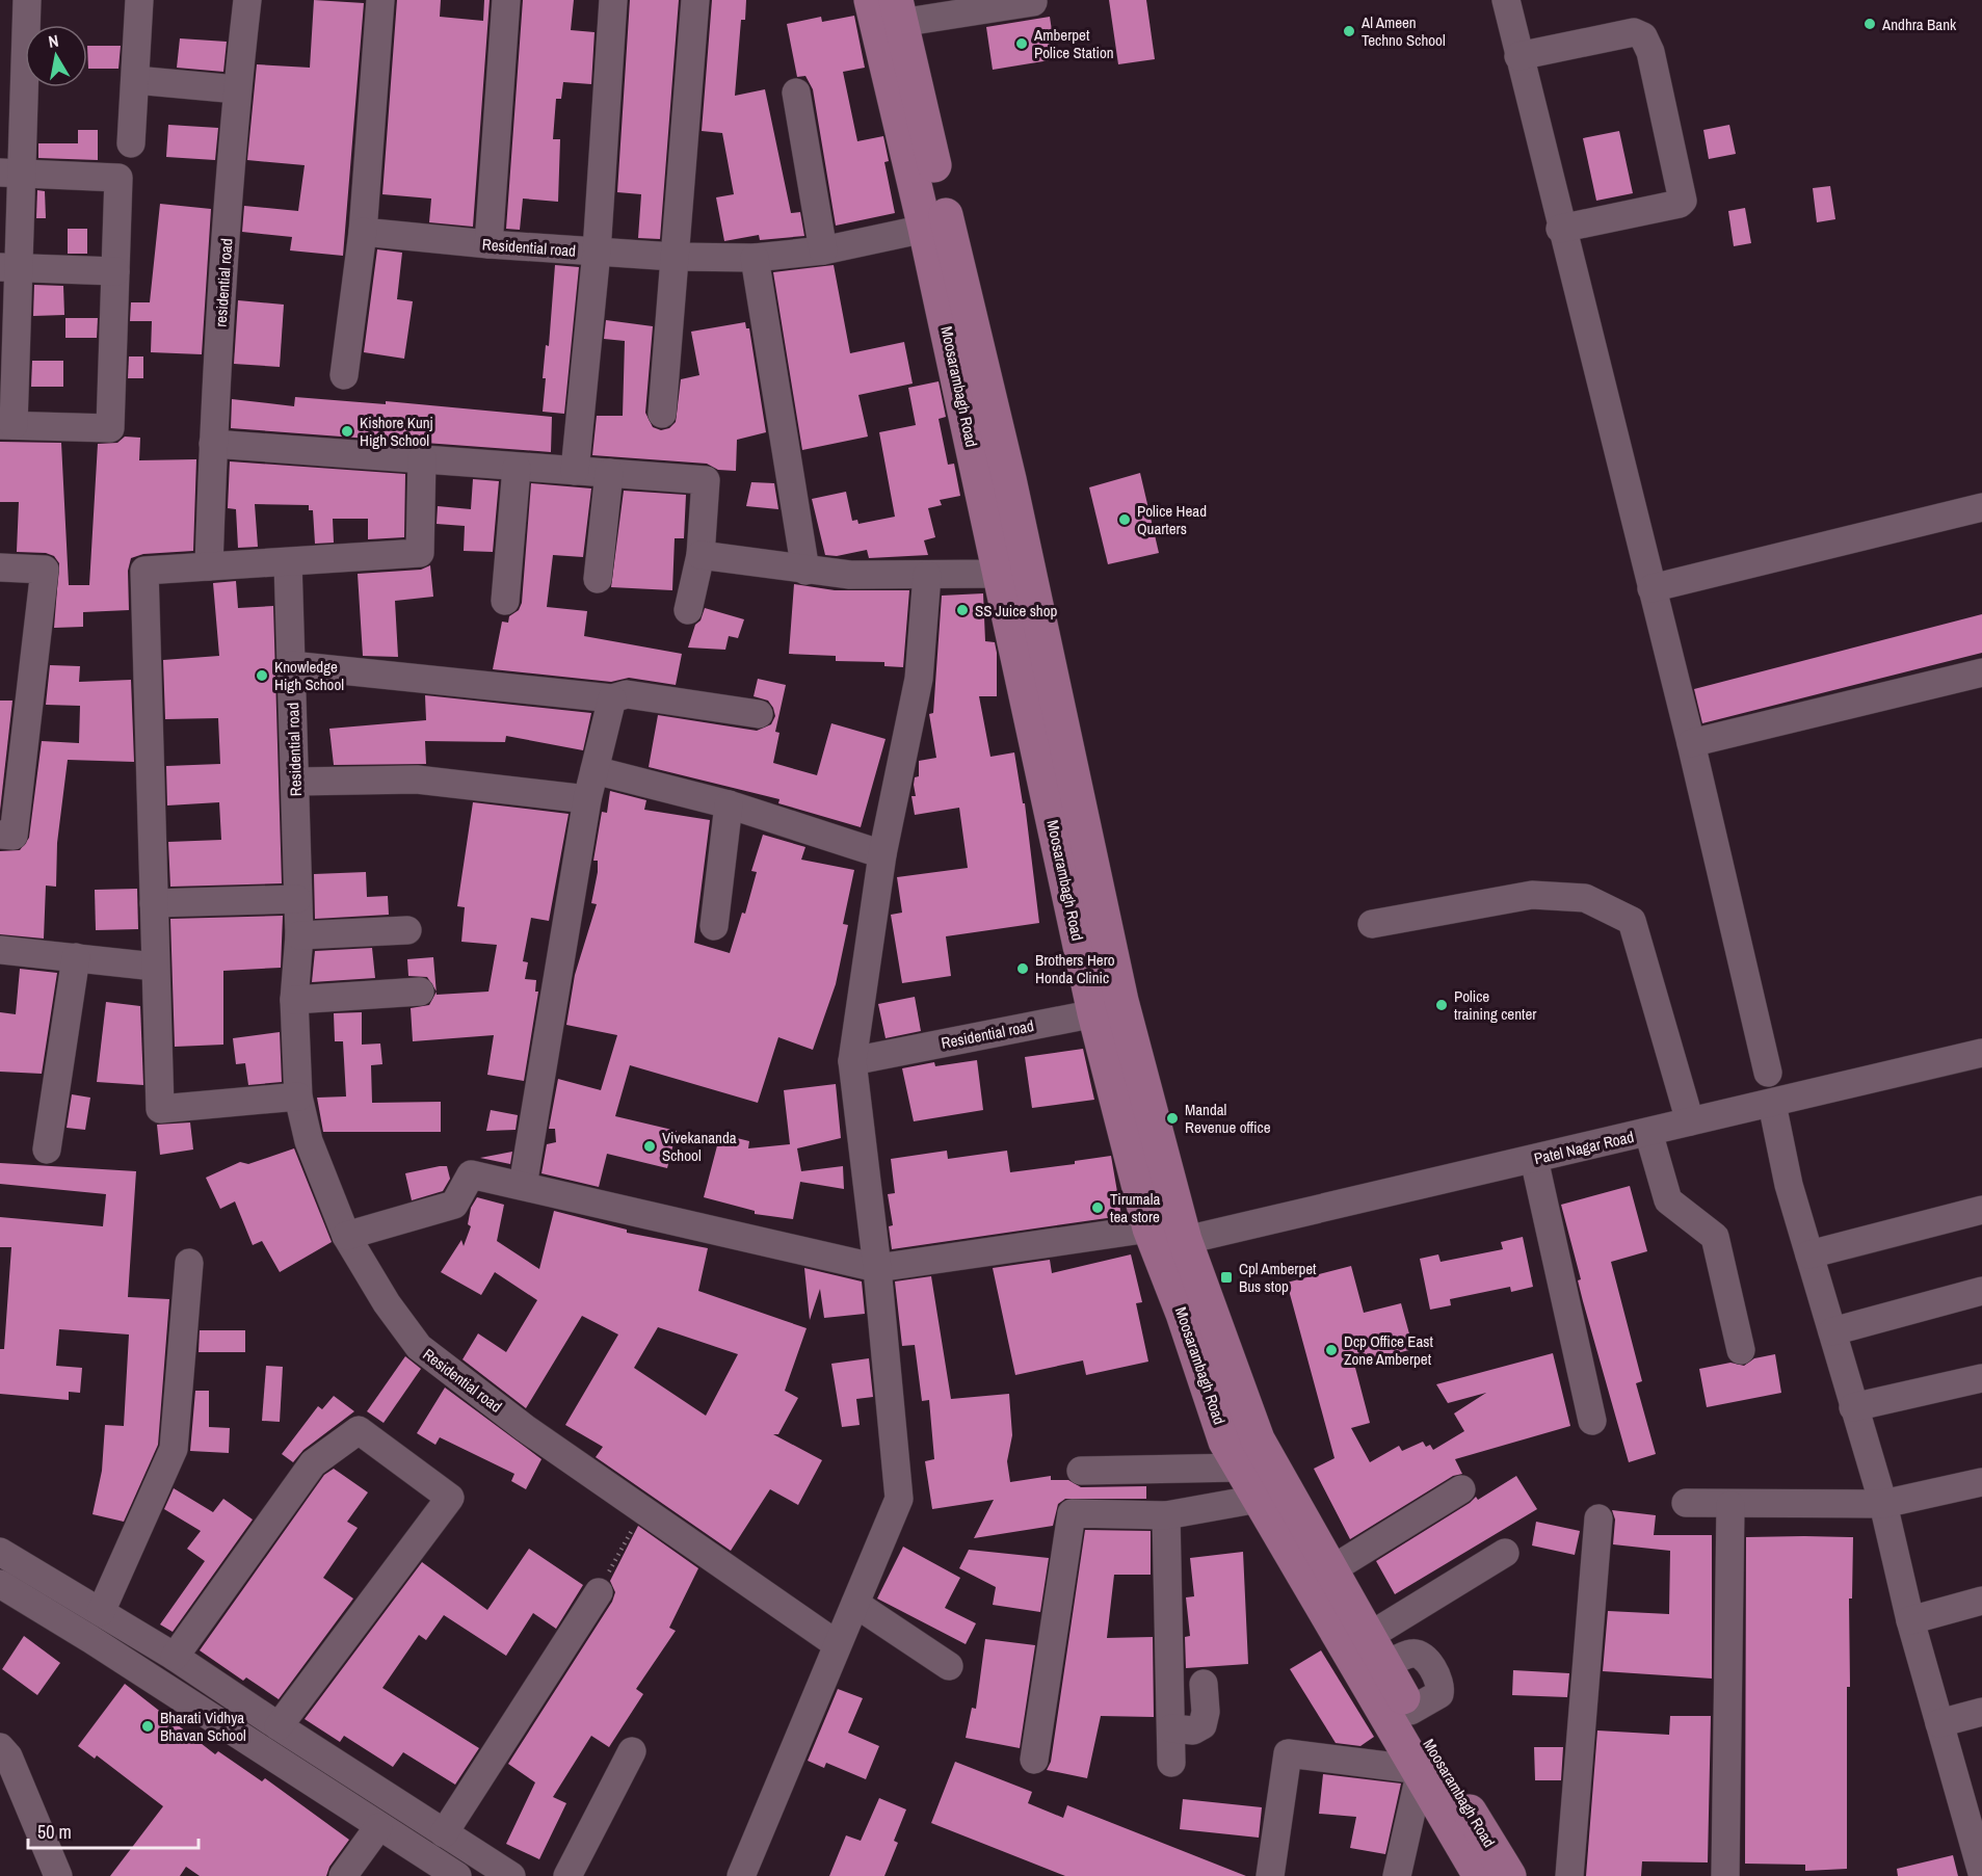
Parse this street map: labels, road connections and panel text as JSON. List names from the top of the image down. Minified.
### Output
{"streets":{"main road":["Moosarambagh Road"],"street":["Residential road","residential road","Patel Nagar Road"]},"crossings":[["Residential road","Moosarambagh Road"],["Moosarambagh Road","Patel Nagar Road"]],"places":{"other":["Andhra Bank","Al Ameen Techno School","Amberpet Police Station","Kishore Kunj High School","Police Head Quarters","SS Juice shop","Knowledge High School","Brothers Hero Honda Clinic","Police training center","Mandal Revenue office","Vivekananda School","Tirumala tea store","Dcp Office East Zone Amberpet","Bharati Vidhya Bhavan School"],"transit":["Cpl Amberpet Bus stop"]},"scale_bar":"50 m","north":"top"}
